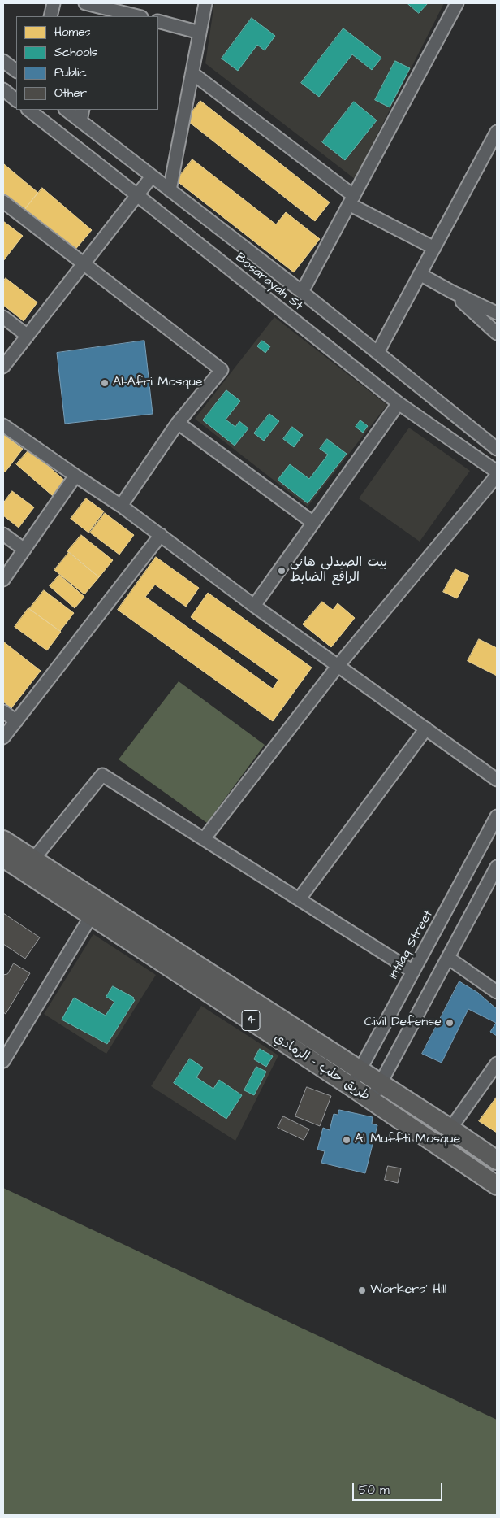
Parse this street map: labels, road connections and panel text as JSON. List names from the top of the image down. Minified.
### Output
{"streets":{"highway":["4","طريق حلب - الرمادي"],"street":["Bosarayah St","Intilaq Street"]},"crossings":[["Intilaq Street","طريق حلب - الرمادي"]],"places":["Al-Afri Mosque","بيت الصيدلي هاني الرافع الضابط","Civil Defense","Al Muffti Mosque","Workers' Hill"],"legend":["Homes","Schools","Public","Other"],"scale_bar":"50 m"}
